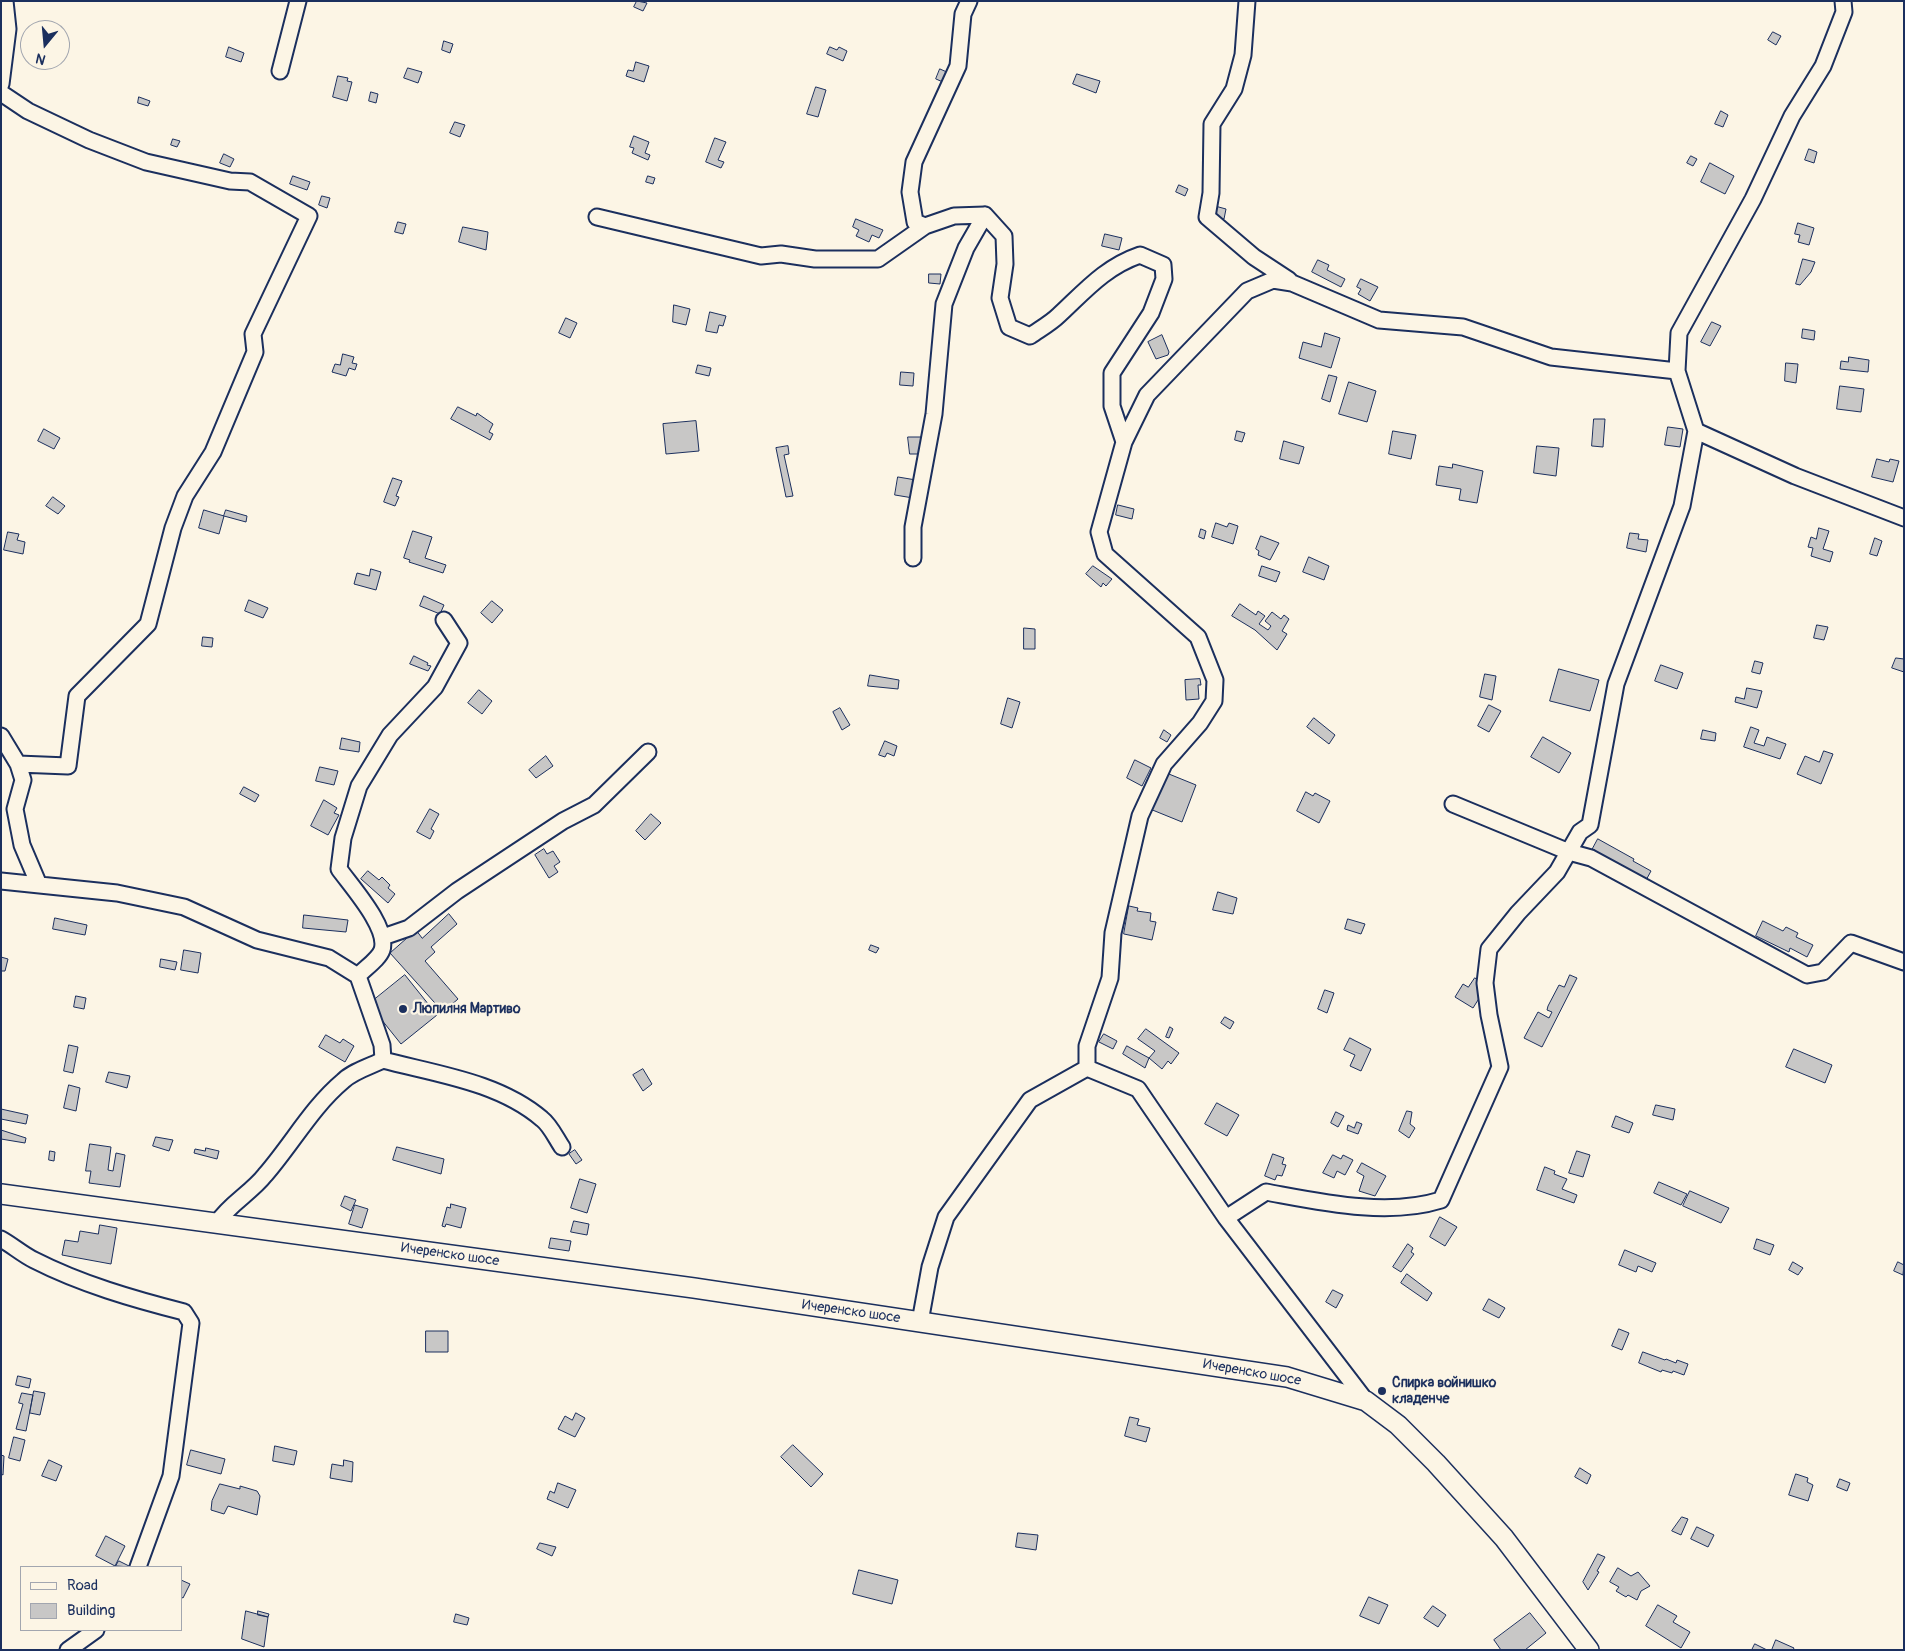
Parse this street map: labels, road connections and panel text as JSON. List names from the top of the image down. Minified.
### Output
{"streets":{"street":["Ичеренско шосе"]},"places":["Люпилня Мартиво","Спирка войнишко кладенче"],"legend":["Road","Building"],"north":"bottom"}
